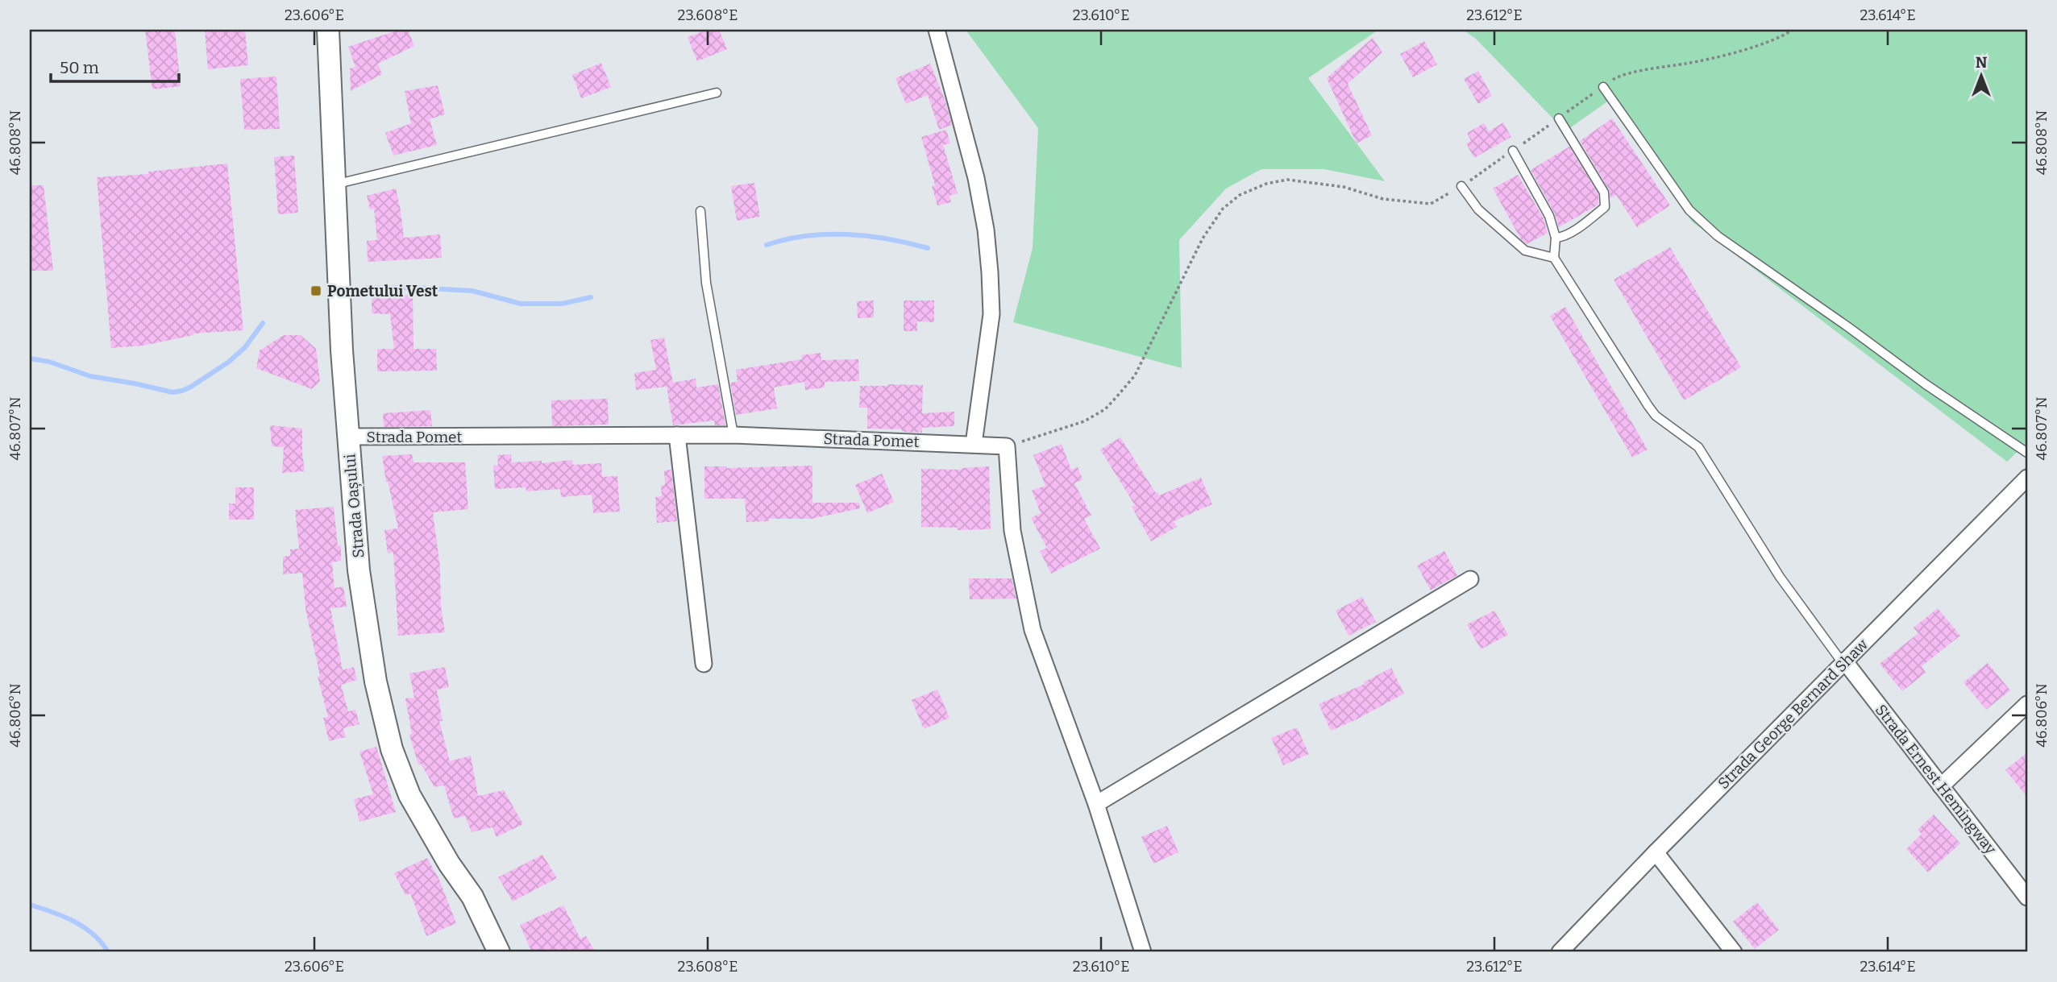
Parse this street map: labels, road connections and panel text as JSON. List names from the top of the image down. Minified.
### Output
{"streets":{"main road":["Strada Oașului"],"street":["Strada Pomet","Strada George Bernard Shaw","Strada Ernest Hemingway"]},"crossings":[["Strada Pomet","Strada Oașului"],["Strada George Bernard Shaw","Strada Ernest Hemingway"]],"places":{"transit":["Pometului Vest"]},"scale_bar":"50 m","north":"top","coordinates":["23.606°E","23.608°E","23.610°E","23.612°E","23.614°E","46.808°N","46.807°N","46.806°N"]}
